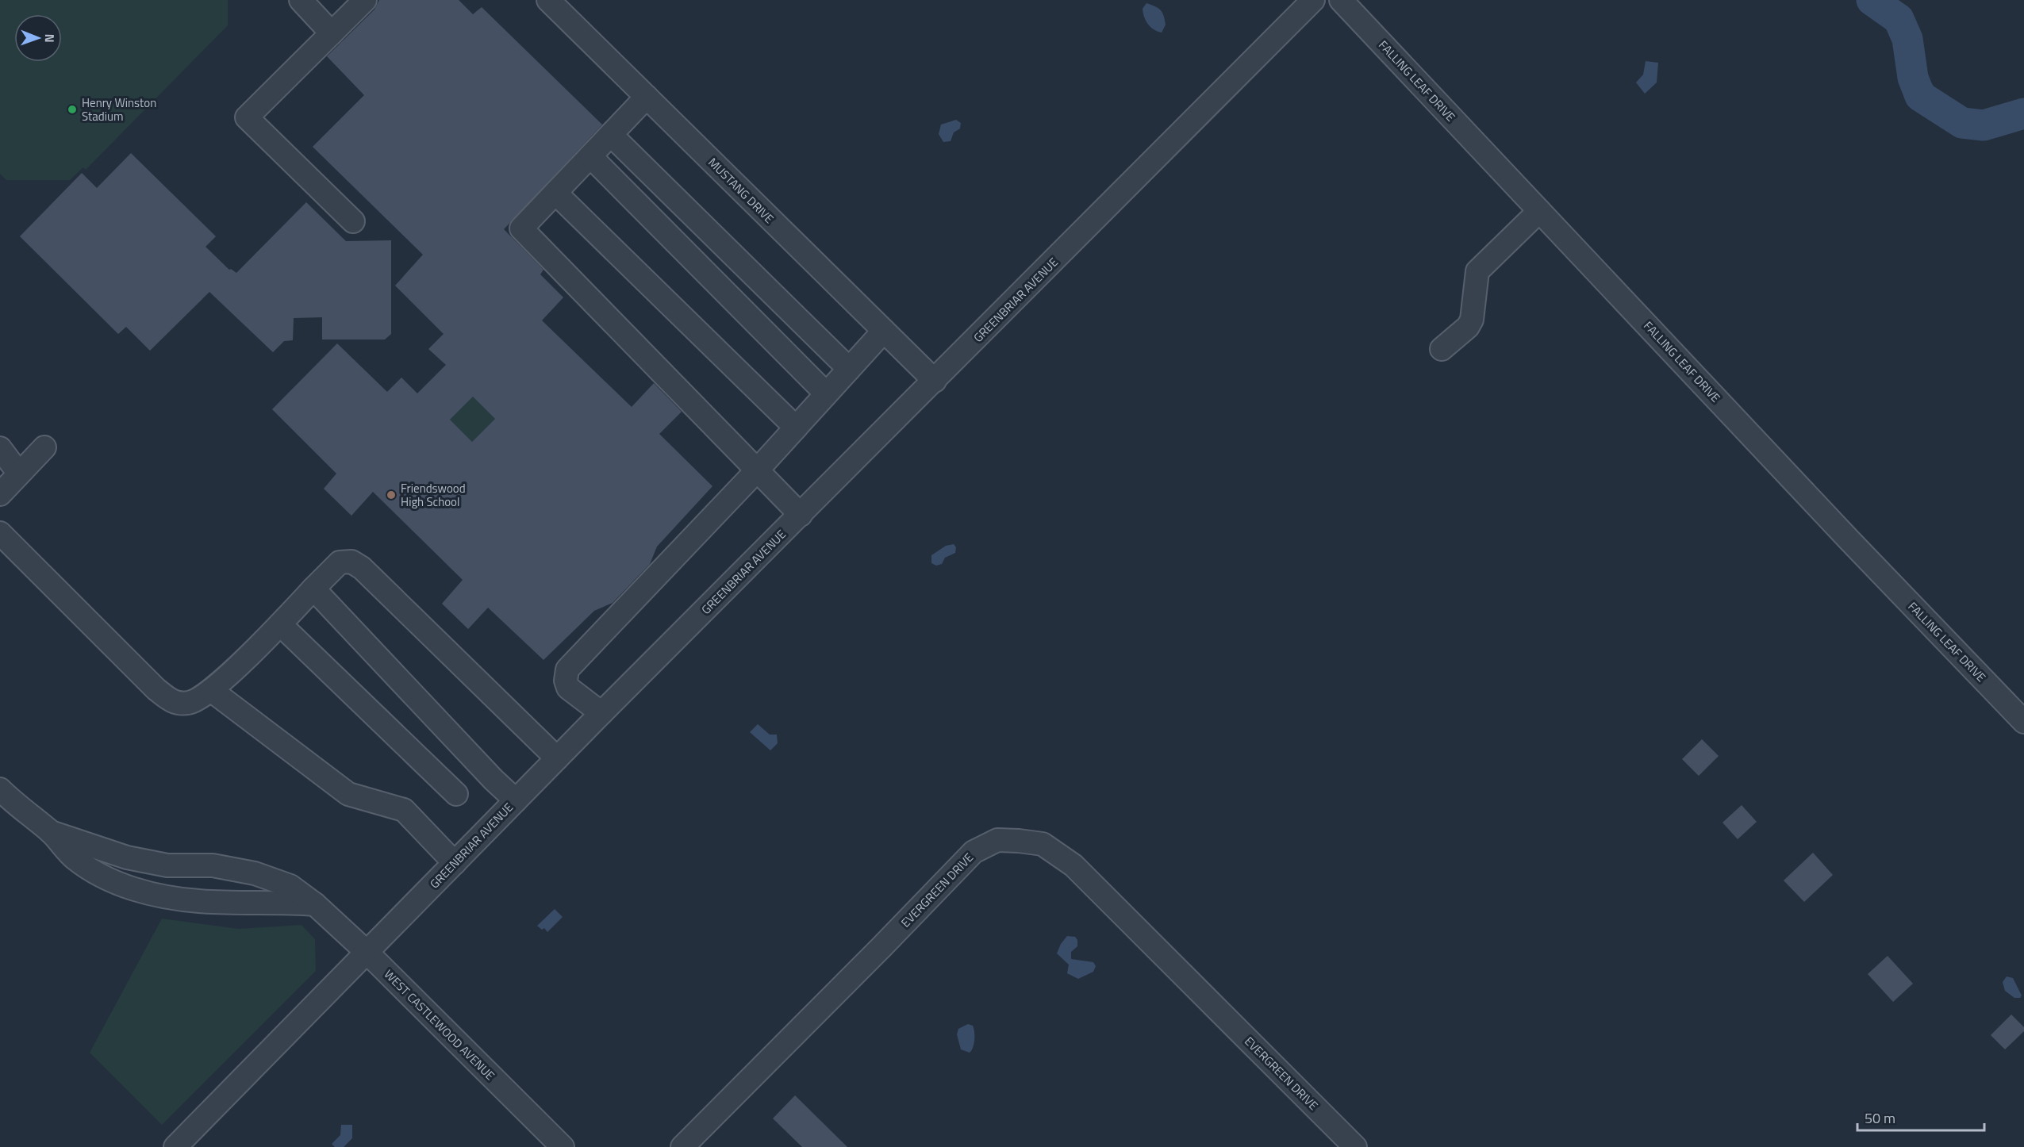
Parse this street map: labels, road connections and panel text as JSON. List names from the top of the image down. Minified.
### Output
{"streets":{"street":["FALLING LEAF DRIVE","MUSTANG DRIVE","GREENBRIAR AVENUE","EVERGREEN DRIVE","WEST CASTLEWOOD AVENUE"]},"crossings":[["MUSTANG DRIVE","GREENBRIAR AVENUE"],["GREENBRIAR AVENUE","WEST CASTLEWOOD AVENUE"]],"places":["Henry Winston Stadium","Friendswood High School"],"scale_bar":"50 m","north":"right"}
